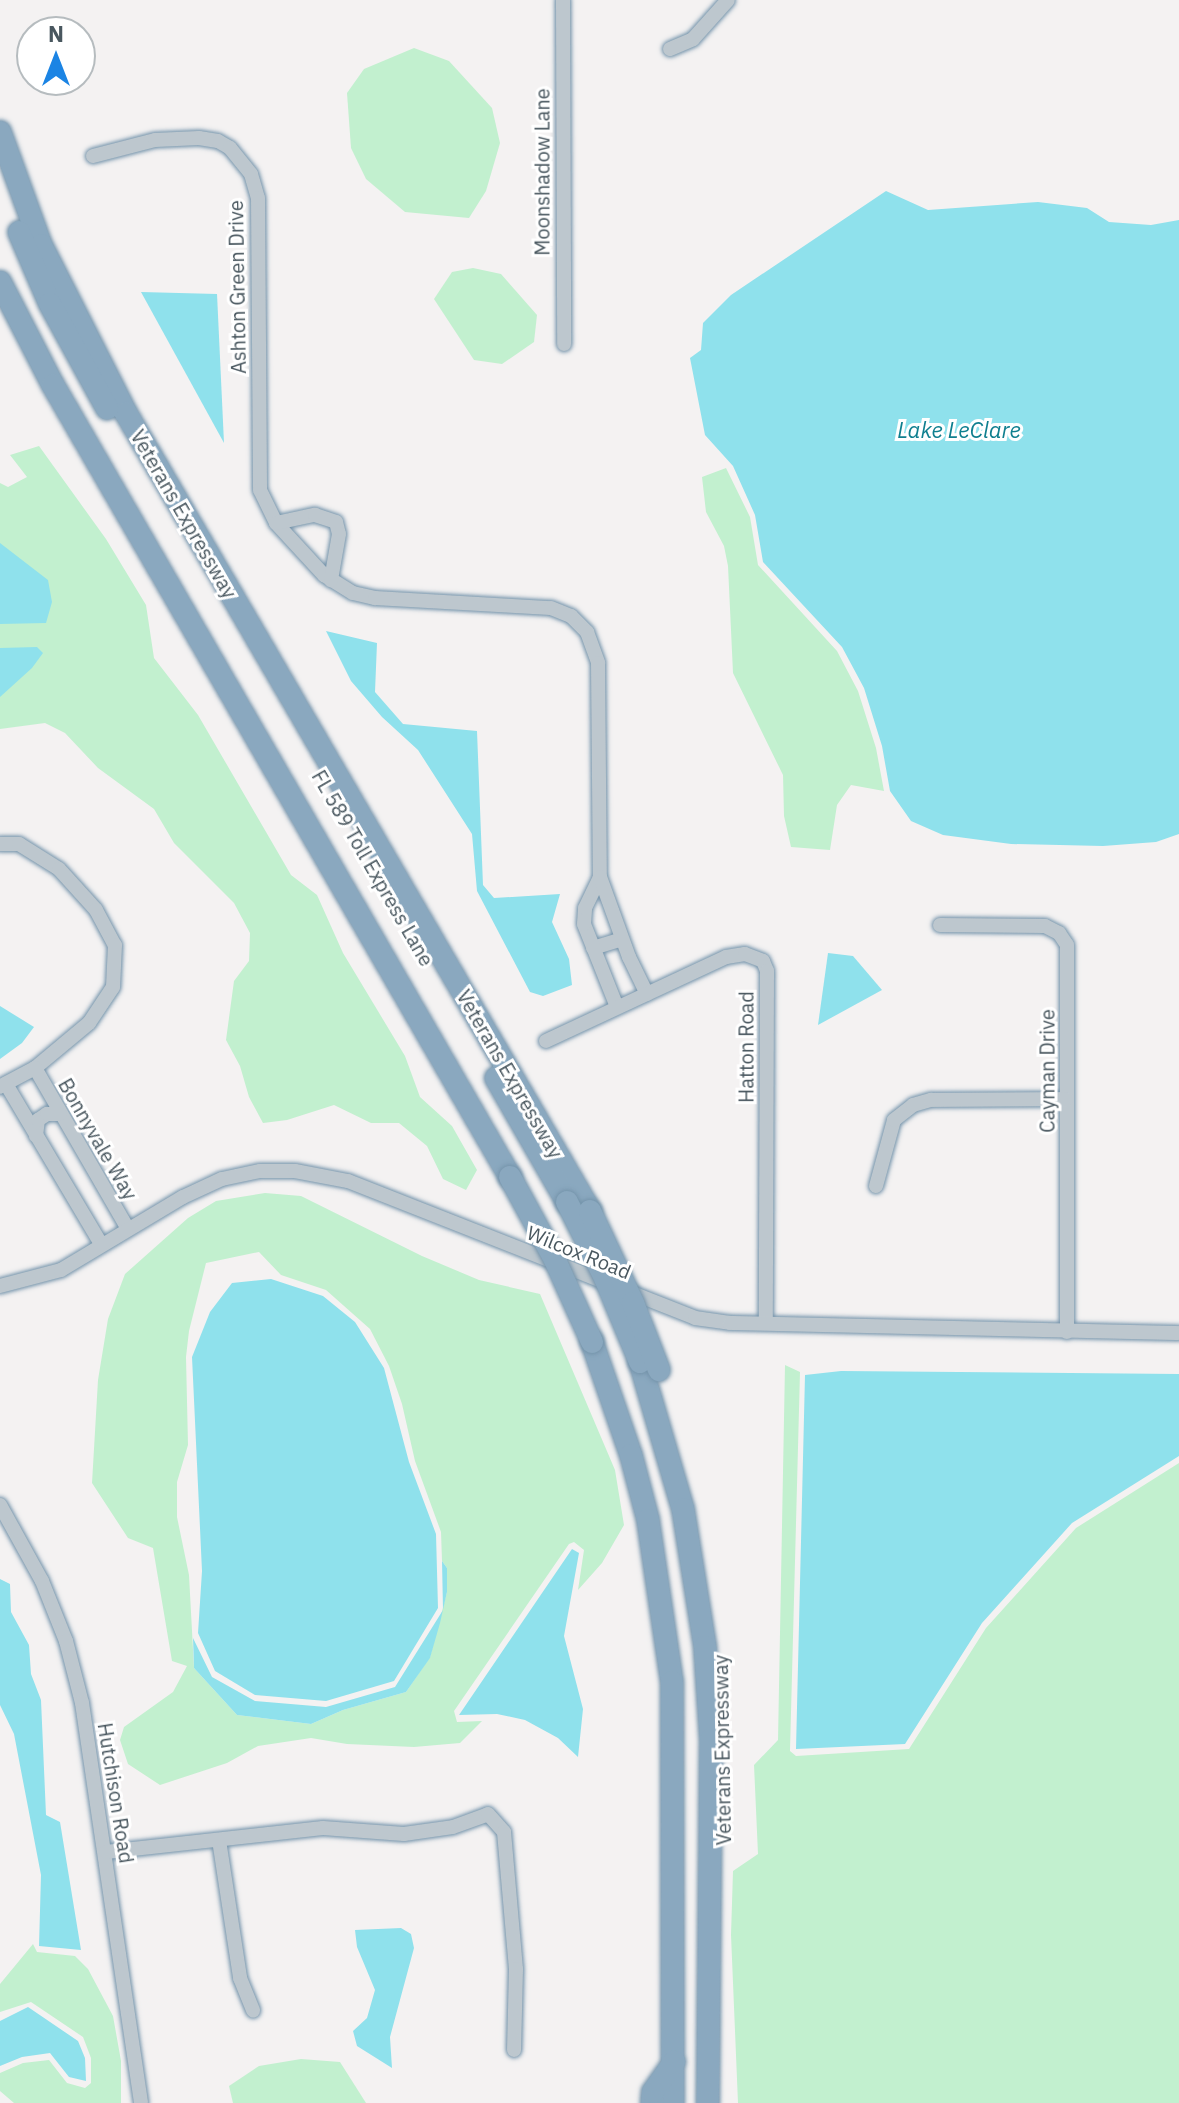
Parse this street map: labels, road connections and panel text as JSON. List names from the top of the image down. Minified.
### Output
{"streets":{"highway":["Veterans Expressway","FL 589 Toll Express Lane"],"street":["Moonshadow Lane","Ashton Green Drive","Hatton Road","Cayman Drive","Bonnyvale Way","Wilcox Road","Hutchison Road"]},"crossings":[["Ashton Green Drive","Hatton Road"],["Veterans Expressway","FL 589 Toll Express Lane"],["Hatton Road","Wilcox Road"],["Cayman Drive","Wilcox Road"],["Bonnyvale Way","Wilcox Road"]],"water":["Lake LeClare"],"north":"top"}
